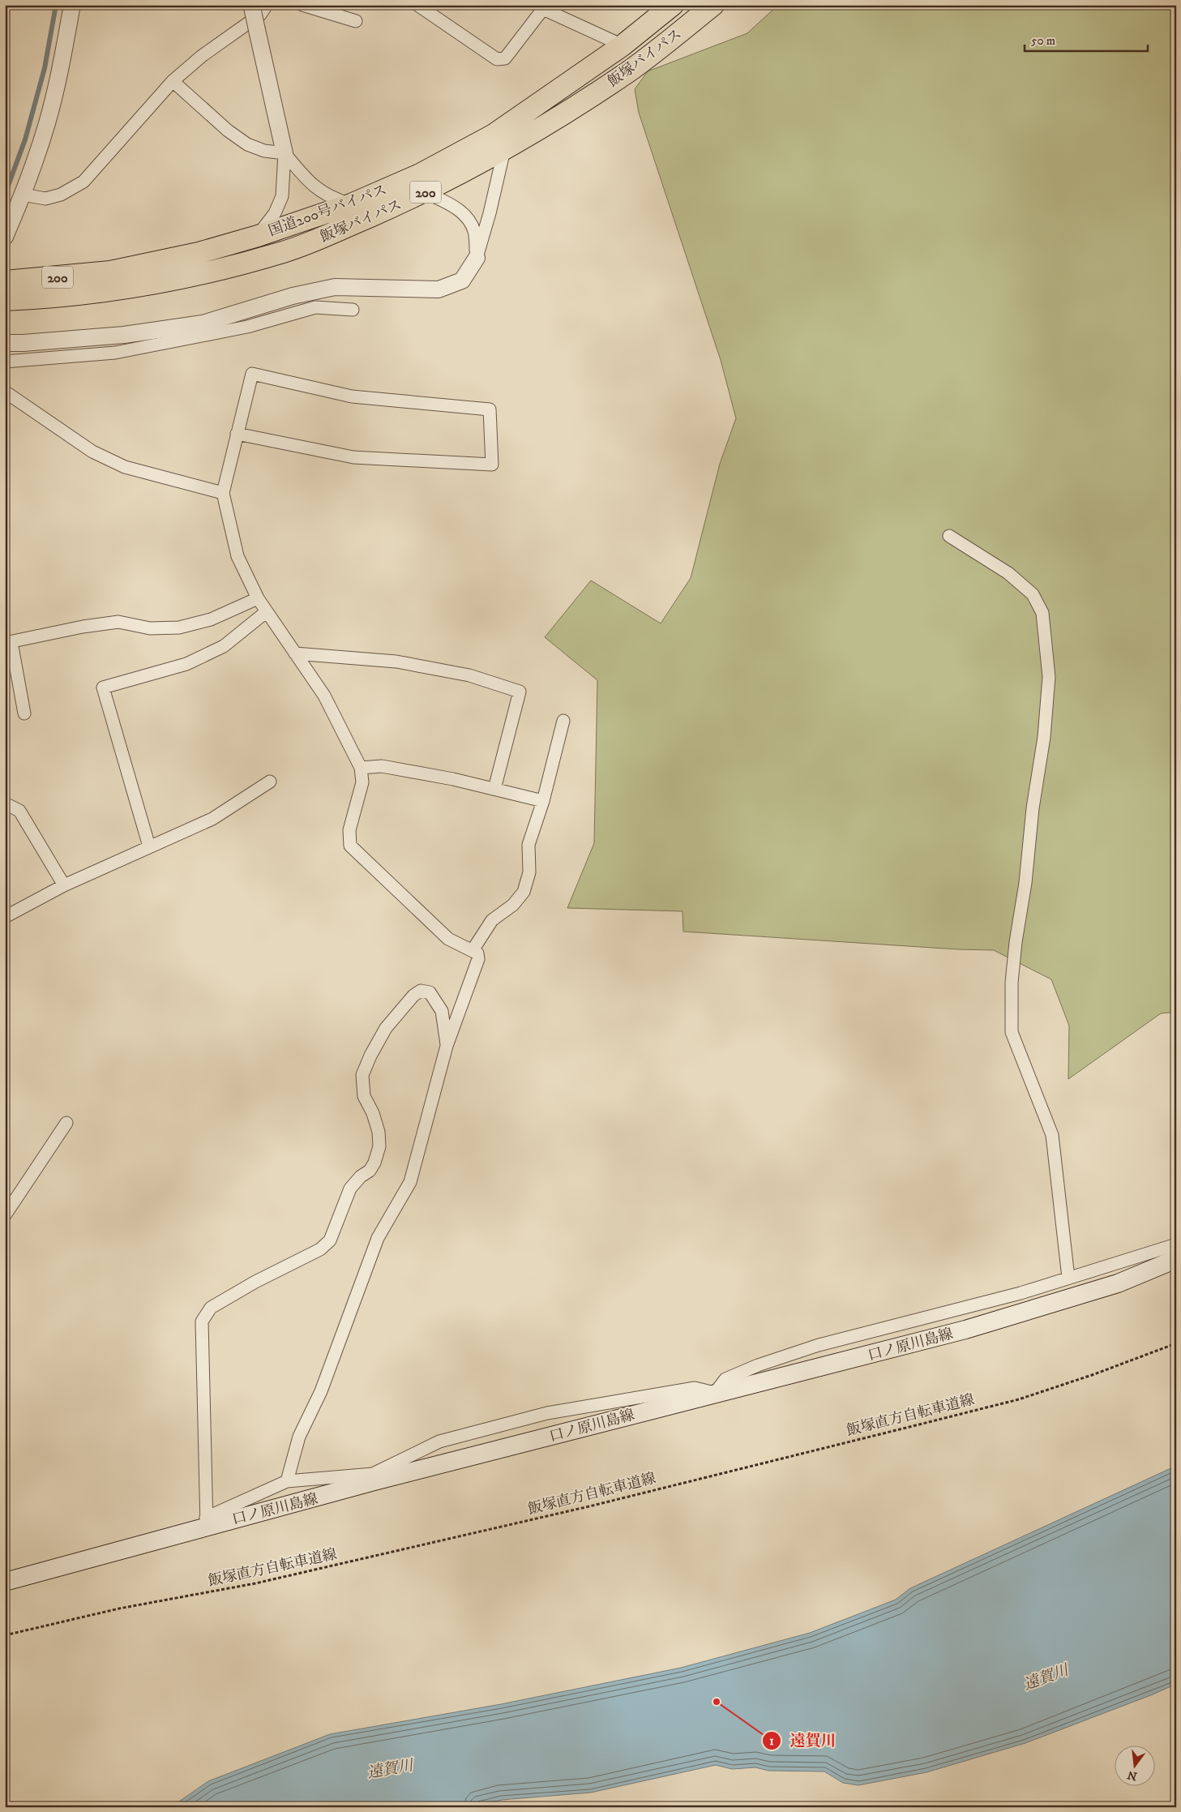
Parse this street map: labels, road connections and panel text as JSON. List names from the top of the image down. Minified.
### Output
{"streets":{"highway":["飯塚バイパス","200","国道200号バイパス"],"main road":["口ノ原川島線"],"path":["飯塚直方自転車道線"]},"water":["遠賀川"],"places":["遠賀川"],"scale_bar":"50 m","north":"bottom"}
